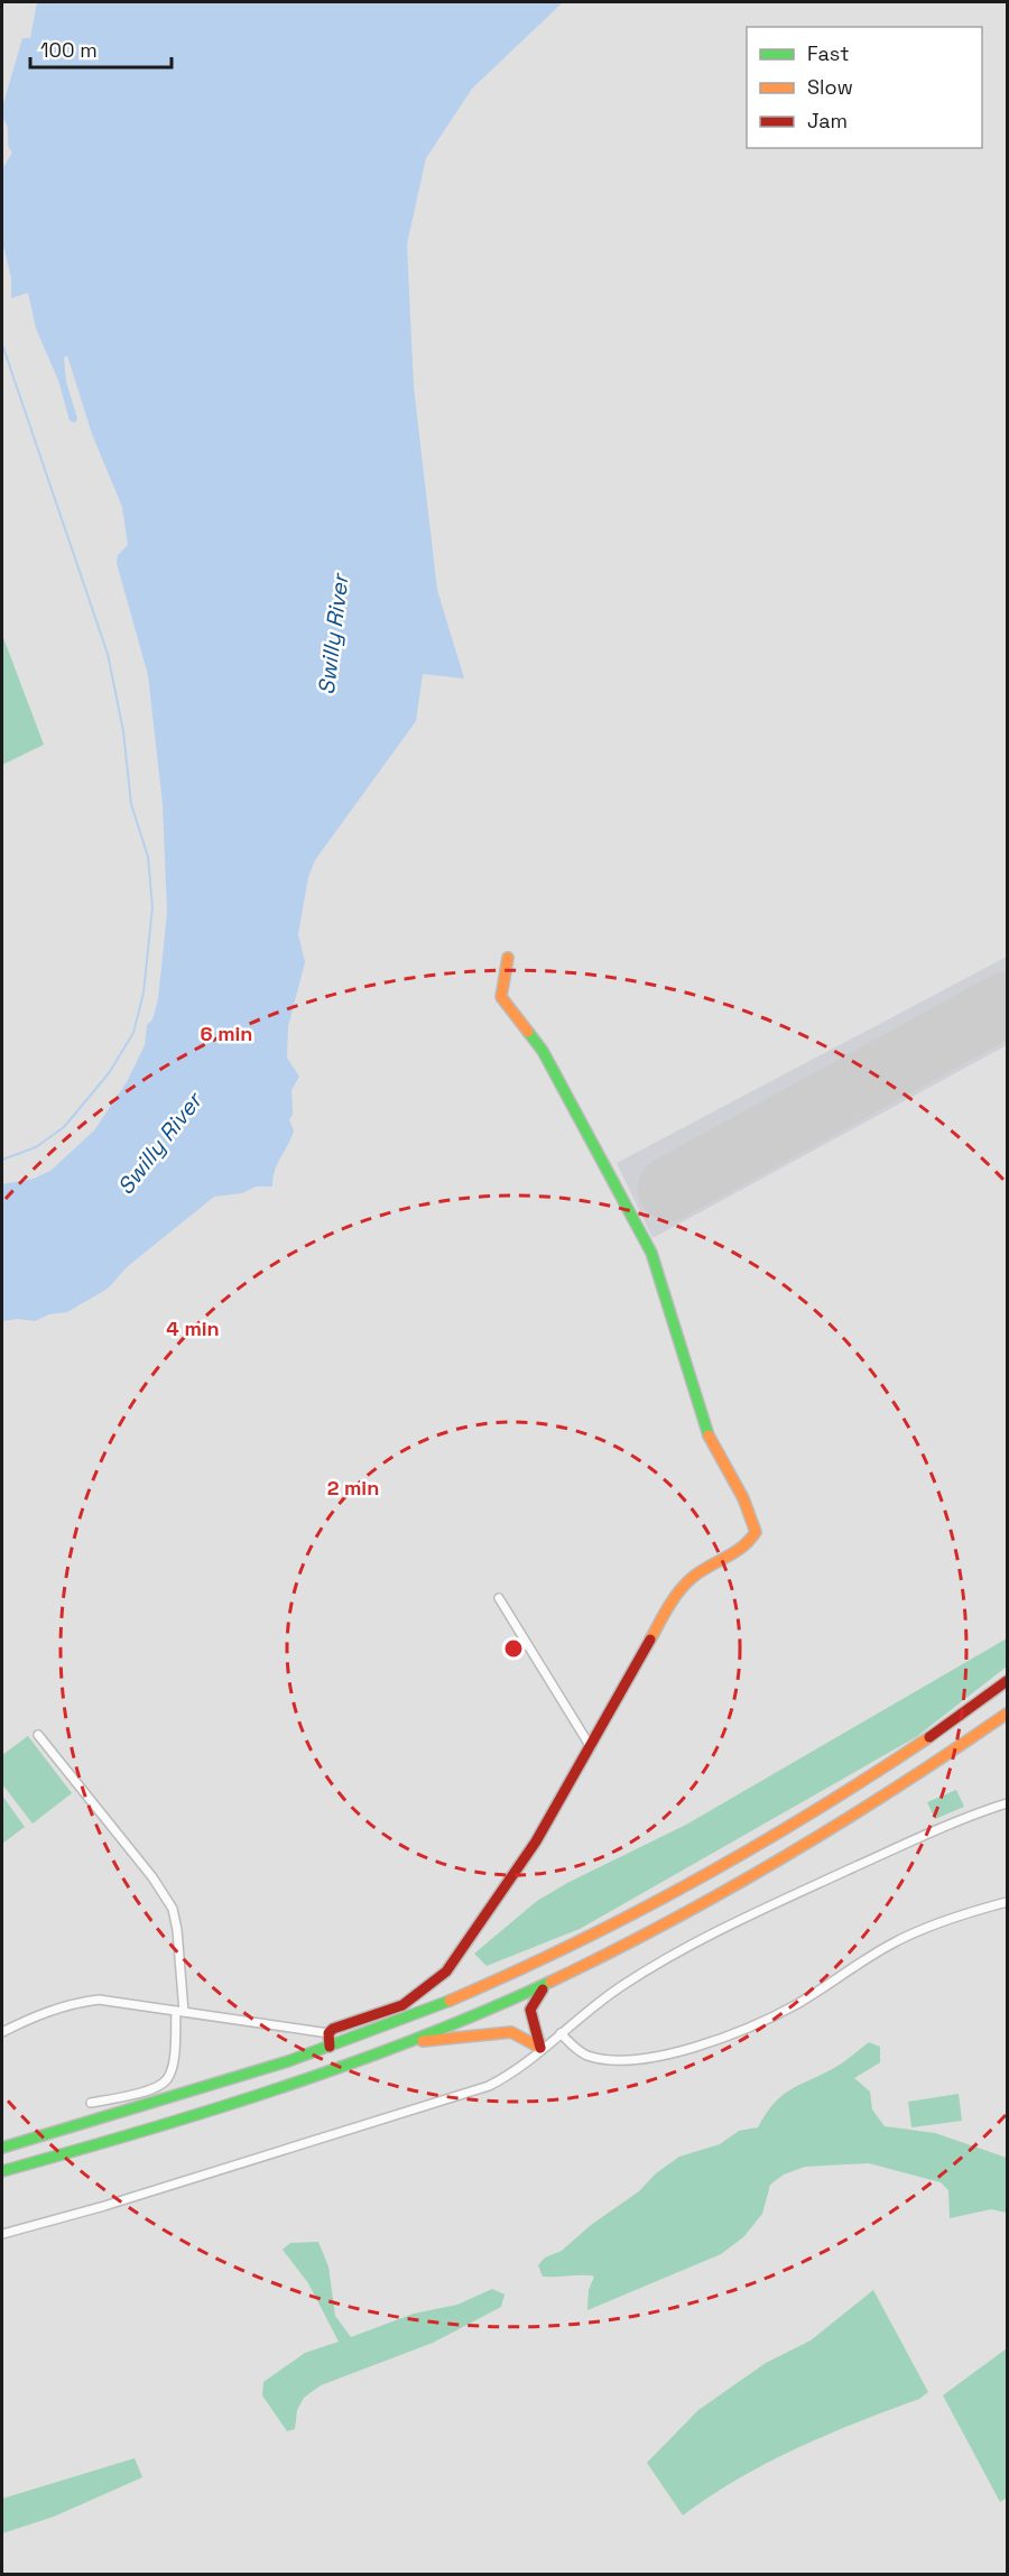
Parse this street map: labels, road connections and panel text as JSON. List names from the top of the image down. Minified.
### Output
{"water":["Swilly River"],"legend":["Fast","Slow","Jam"],"scale_bar":"100 m","rings":["6 min","4 min","2 min"]}
